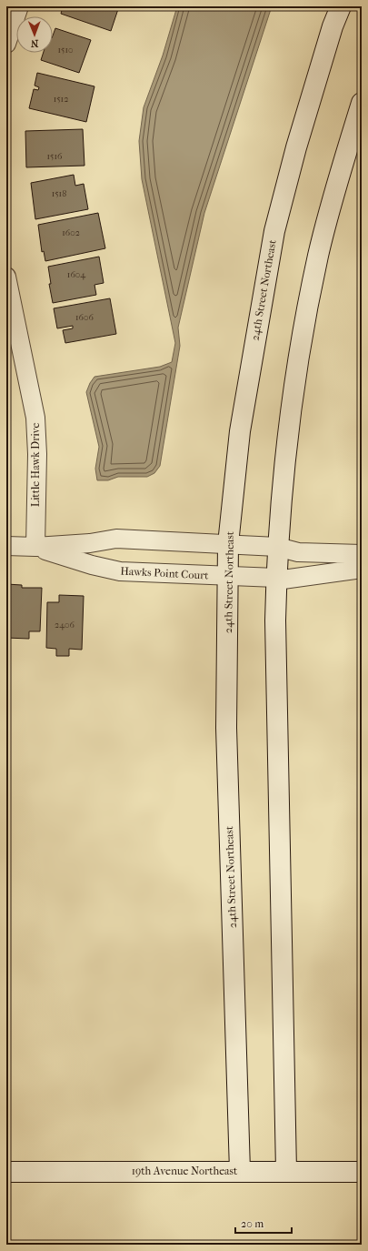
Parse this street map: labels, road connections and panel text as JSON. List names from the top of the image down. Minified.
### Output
{"streets":{"street":["24th Street Northeast","Little Hawk Drive","Hawks Point Court","19th Avenue Northeast"]},"crossings":[["24th Street Northeast","Hawks Point Court"],["24th Street Northeast","19th Avenue Northeast"],["Little Hawk Drive","Hawks Point Court"]],"house_numbers":["1510","1512","1516","1518","1602","1604","1606","2406"],"scale_bar":"20 m","north":"bottom"}
